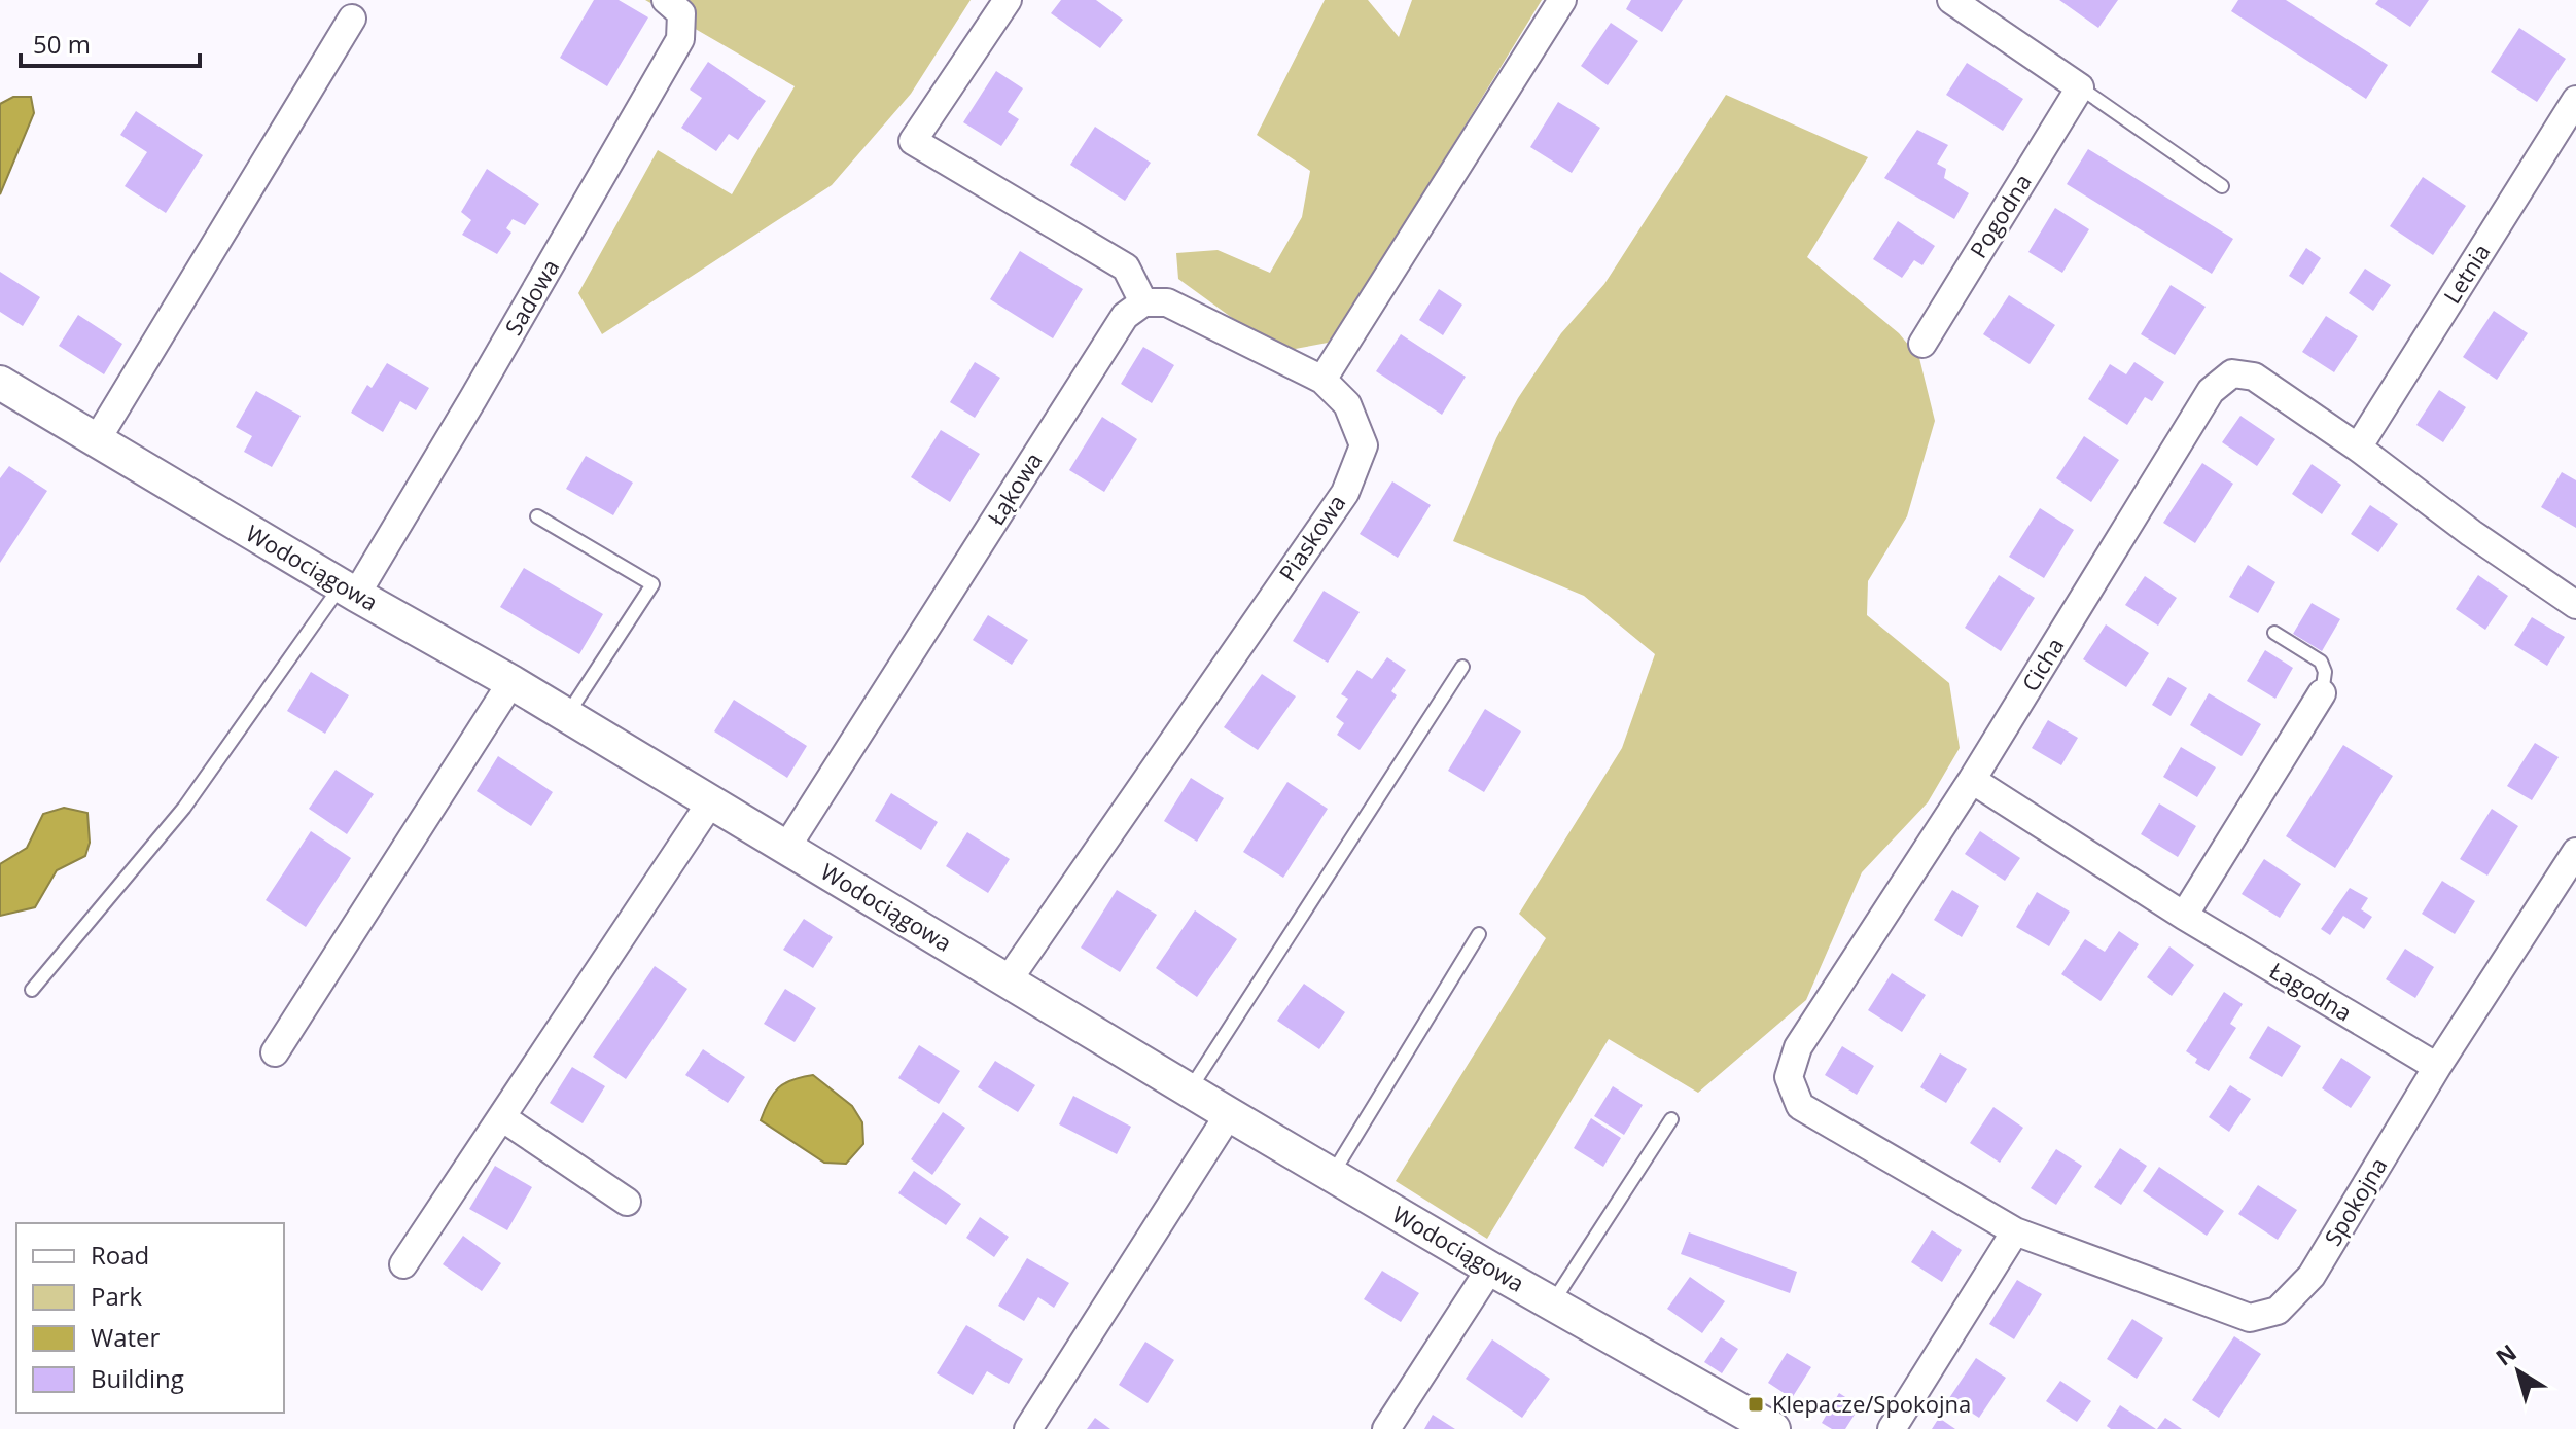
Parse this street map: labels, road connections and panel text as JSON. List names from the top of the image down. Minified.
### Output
{"streets":{"street":["Pogodna","Letnia","Sadowa","Łąkowa","Piaskowa","Wodociągowa","Cicha","Łagodna","Spokojna"]},"crossings":[["Letnia","Cicha"],["Sadowa","Wodociągowa"],["Łąkowa","Wodociągowa"],["Piaskowa","Wodociągowa"],["Cicha","Łagodna"],["Cicha","Spokojna"],["Łagodna","Spokojna"]],"places":{"transit":["Klepacze/Spokojna"]},"legend":["Road","Park","Water","Building"],"scale_bar":"50 m","north":"top left"}
